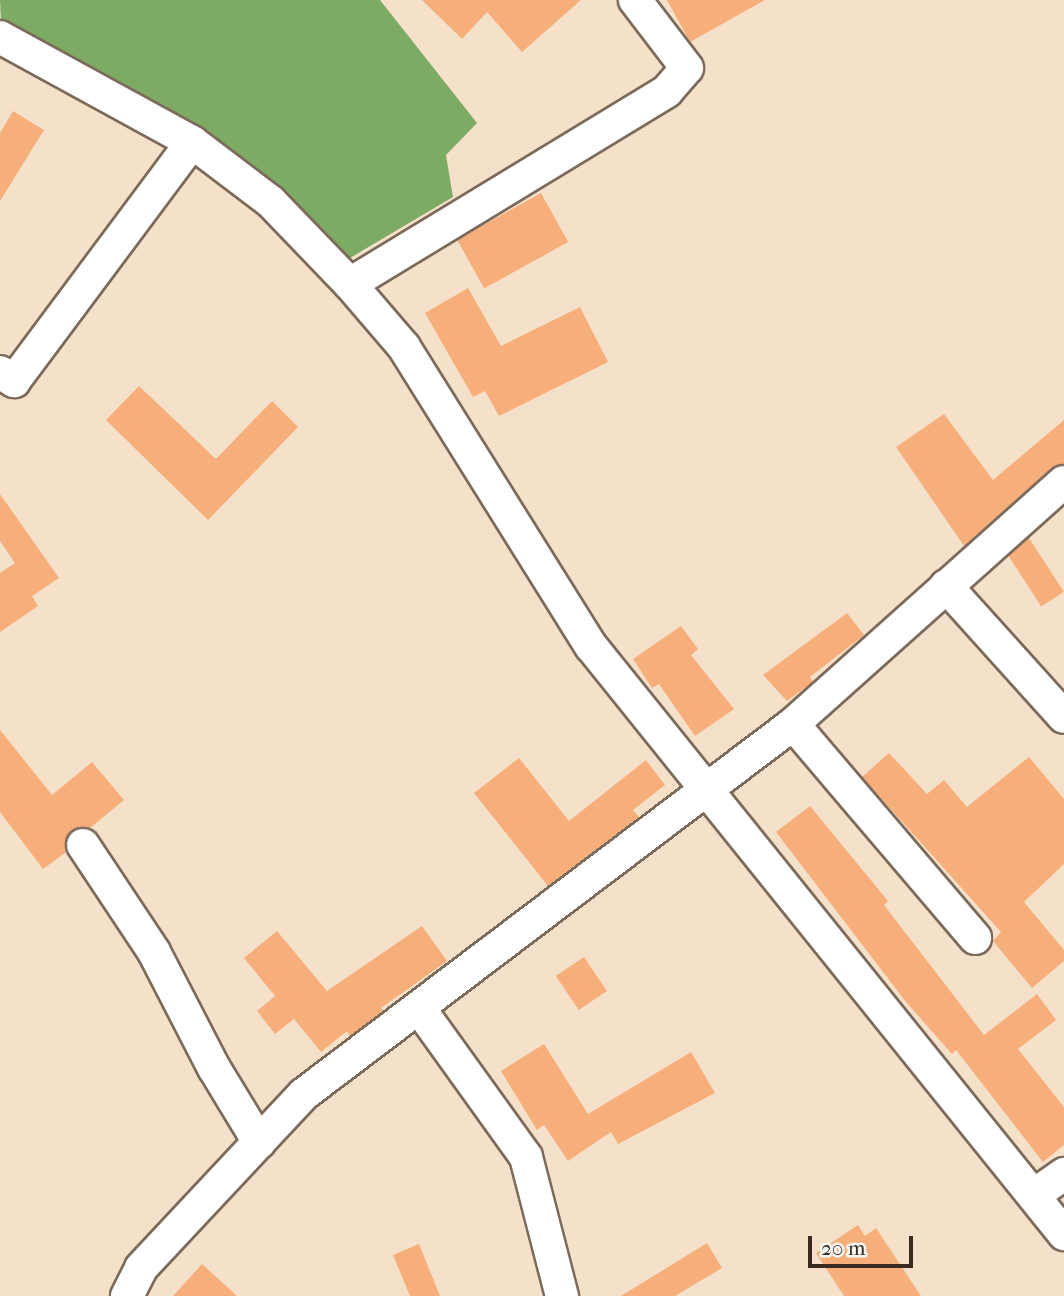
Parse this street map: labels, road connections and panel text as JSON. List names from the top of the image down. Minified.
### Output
{"scale_bar":"20 m"}
